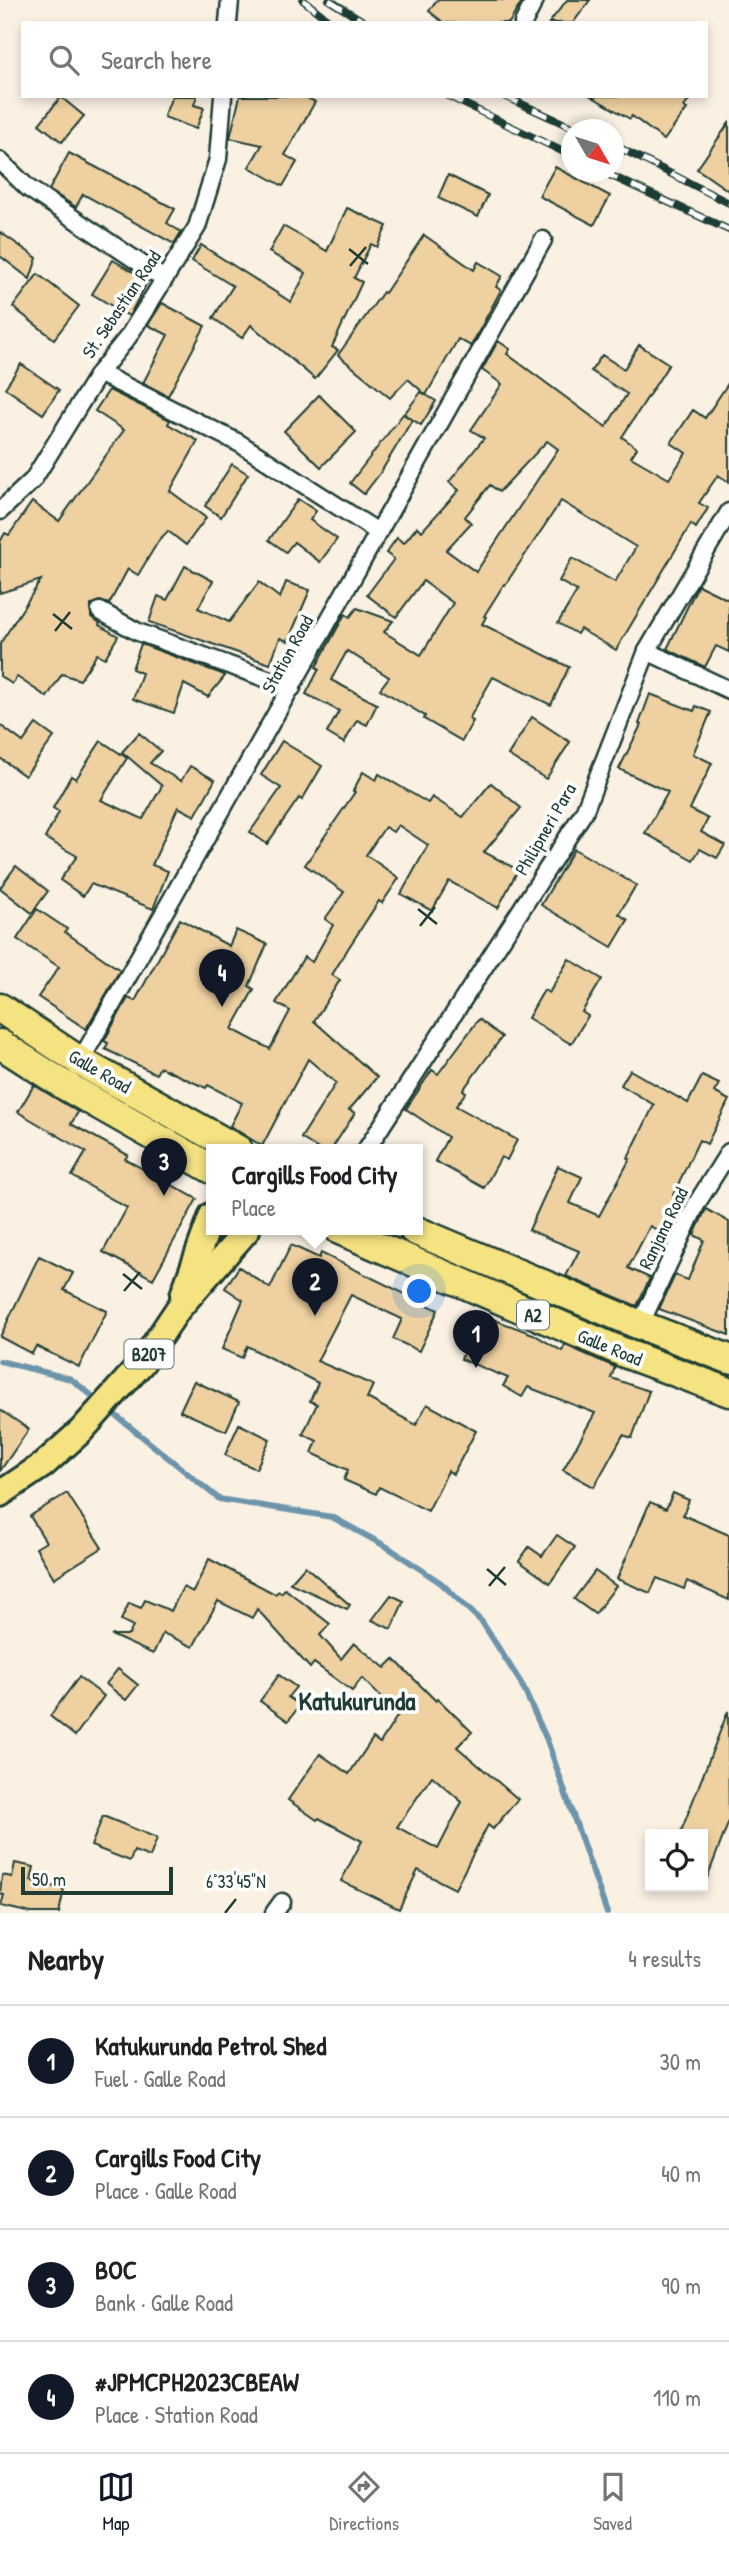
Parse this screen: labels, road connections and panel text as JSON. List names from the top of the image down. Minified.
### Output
{"streets":{"highway":["Galle Road","A2"],"main road":["B207"],"street":["St. Sebastian Road","Station Road","Philipneri Para","Ranjana Road"]},"crossings":[["Station Road","Galle Road"],["Galle Road","Ranjana Road"]],"districts":["Katukurunda"],"scale_bar":"50 m","north":"bottom right","page":{"search":"Search here","pins":["4","3","2","1"],"popup":["Cargills Food City","Place"],"scale":"50 m","heading":["Nearby","4 results"],"list":[{"mark":"1","name":"Katukurunda Petrol Shed","note":"Fuel · Galle Road","value":"30 m"},{"mark":"2","name":"Cargills Food City","note":"Place · Galle Road","value":"40 m"},{"mark":"3","name":"BOC","note":"Bank · Galle Road","value":"90 m"},{"mark":"4","name":"#JPMCPH2023CBEAW","note":"Place · Station Road","value":"110 m"}],"nav":["Map","Directions","Saved"]},"coordinates":["6°33'45\"N"]}
